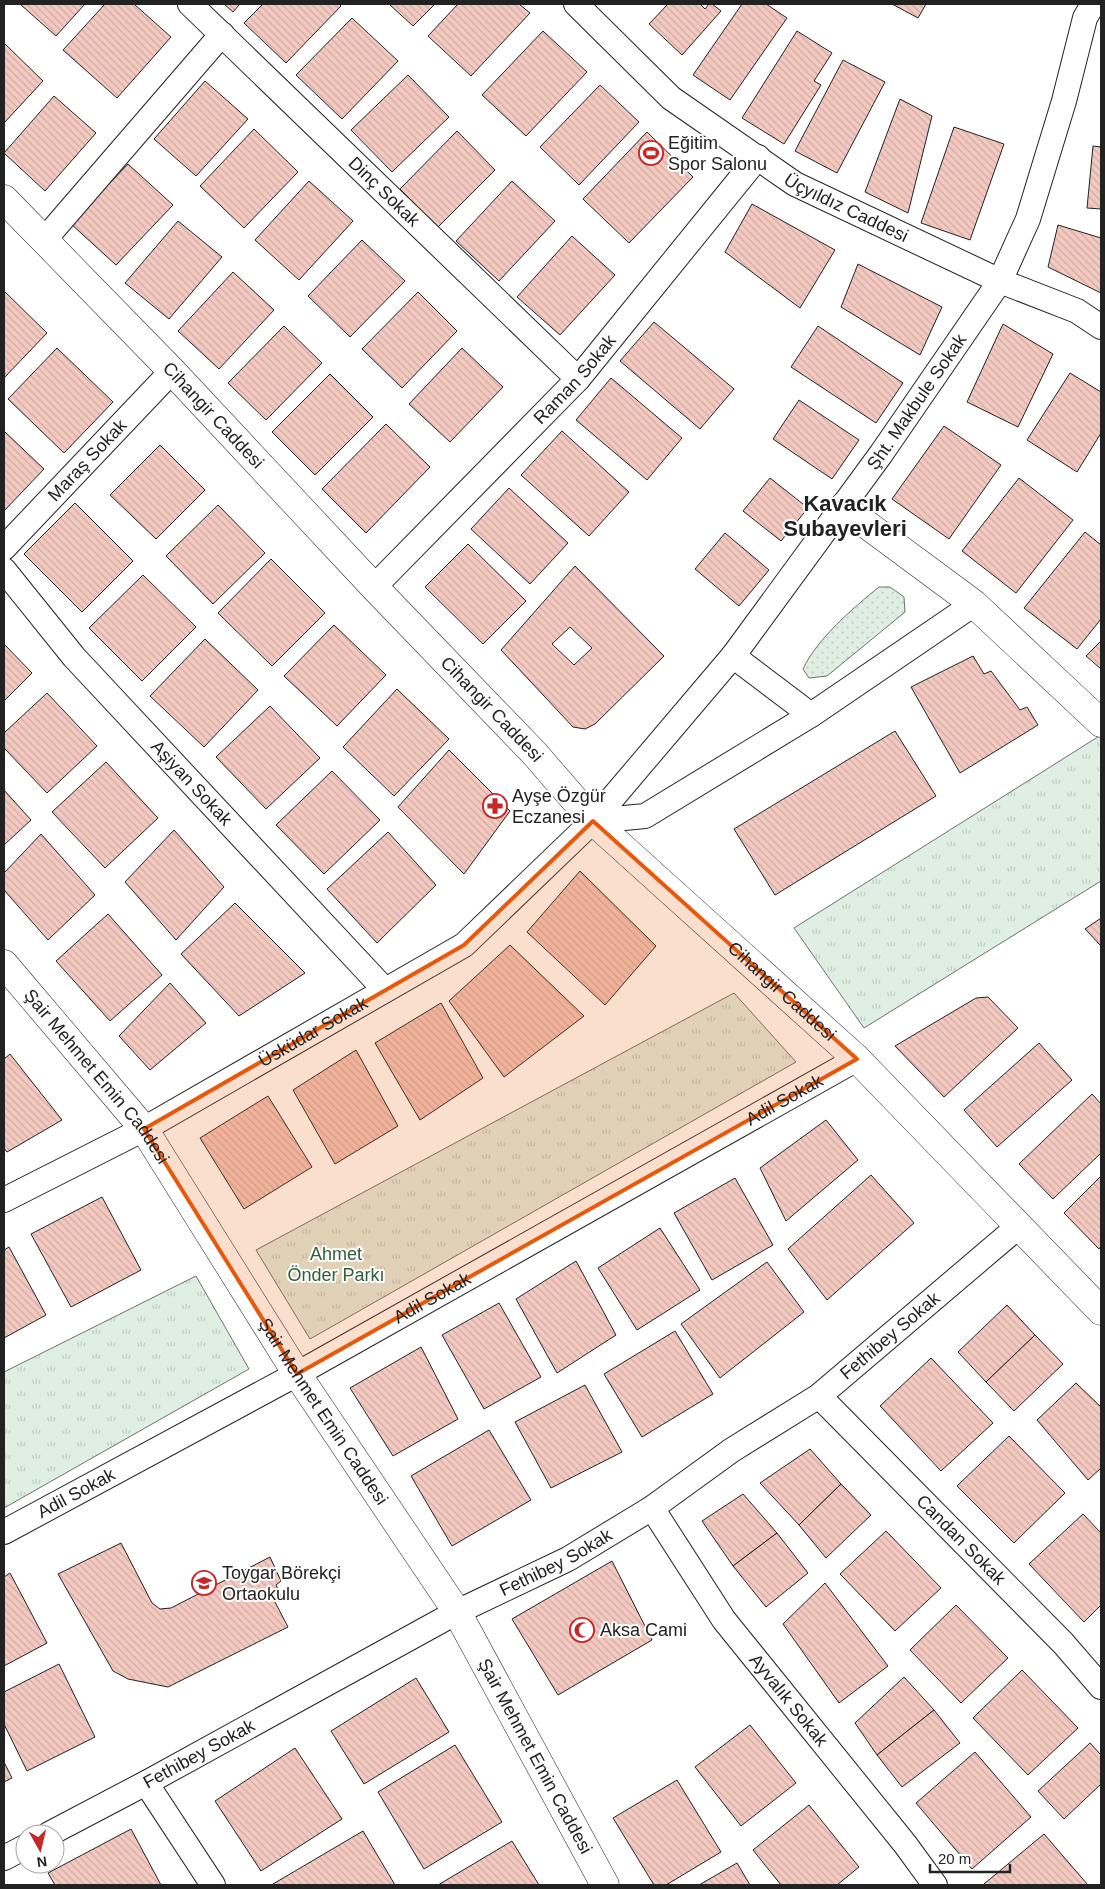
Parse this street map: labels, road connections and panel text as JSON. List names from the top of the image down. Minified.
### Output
{"streets":{"street":["Dinç Sokak","Üçyıldız Caddesi","Raman Sokak","Şht. Makbule Sokak","Cihangir Caddesi","Maraş Sokak","Aşiyan Sokak","Üsküdar Sokak","Şair Mehmet Emin Caddesi","Adil Sokak","Fethibey Sokak","Candan Sokak","Ayvalık Sokak"]},"crossings":[["Dinç Sokak","Raman Sokak"],["Üçyıldız Caddesi","Raman Sokak"],["Üçyıldız Caddesi","Şht. Makbule Sokak"],["Raman Sokak","Cihangir Caddesi"],["Şht. Makbule Sokak","Cihangir Caddesi"],["Şht. Makbule Sokak","Üsküdar Sokak"],["Cihangir Caddesi","Maraş Sokak"],["Cihangir Caddesi","Üsküdar Sokak"],["Cihangir Caddesi","Adil Sokak"],["Cihangir Caddesi","Fethibey Sokak"],["Aşiyan Sokak","Üsküdar Sokak"],["Üsküdar Sokak","Şair Mehmet Emin Caddesi"],["Şair Mehmet Emin Caddesi","Adil Sokak"],["Şair Mehmet Emin Caddesi","Fethibey Sokak"],["Fethibey Sokak","Candan Sokak"],["Fethibey Sokak","Ayvalık Sokak"]],"districts":["Kavacık Subayevleri"],"parks":["Ahmet Önder Parkı"],"places":{"sports":["Eğitim Spor Salonu"],"pharmacy":["Ayşe Özgür Eczanesi"],"school or university":["Toygar Börekçi Ortaokulu"],"mosque":["Aksa Cami"]},"scale_bar":"20 m","north":"bottom"}
